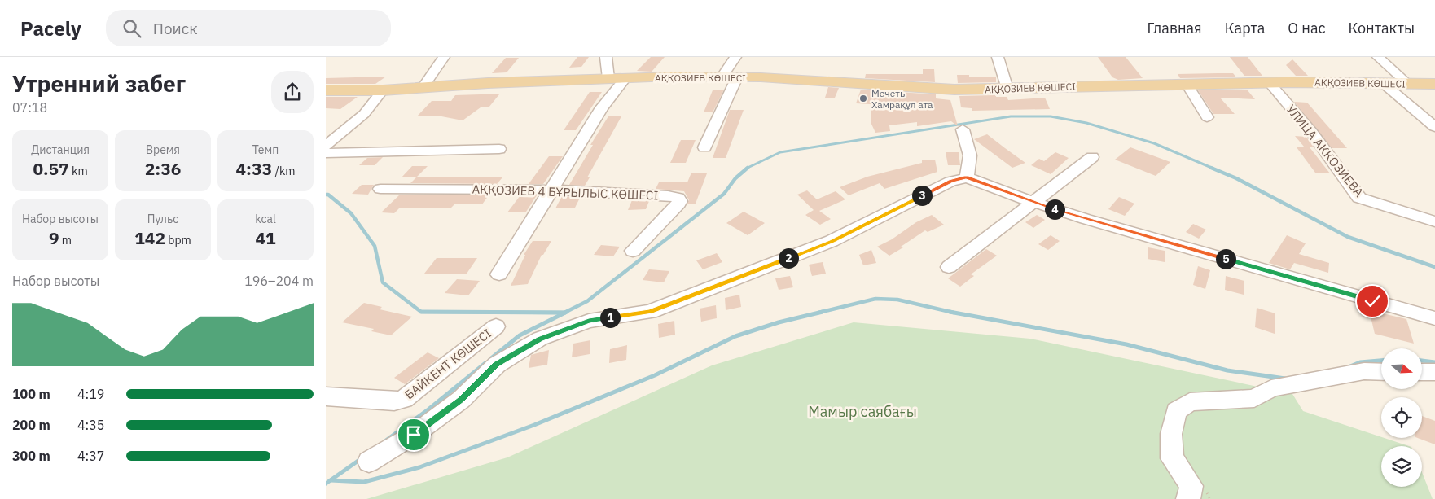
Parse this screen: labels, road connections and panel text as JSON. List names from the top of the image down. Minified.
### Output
{"streets":{"main road":["АҚҚОЗИЕВ КӨШЕСІ"],"street":["УЛИЦА АККОЗИЕВА","АҚҚОЗИЕВ 4 БҰРЫЛЫС КӨШЕСІ","БАЙКЕНТ КӨШЕСІ"]},"crossings":[["АҚҚОЗИЕВ КӨШЕСІ","УЛИЦА АККОЗИЕВА"]],"parks":["Мамыр саябағы"],"places":["Мечеть Хамрақұл ата"],"north":"right","page":{"header":"Pacely","search":"Поиск","nav":["Главная","Карта","О нас","Контакты"],"heading":["Утренний забег","07:18"],"stats":[["Дистанция","0.57 km"],["Время","2:36"],["Темп","4:33 /km"],["Набор высоты","9 m"],["Пульс","142 bpm"],["kcal","41"]],"pins":["3","4","2","5","1"],"chart":["Набор высоты","196–204 m"],"list":[{"name":"100 m","note":"4:19"},{"name":"200 m","note":"4:35"},{"name":"300 m","note":"4:37"}]}}
